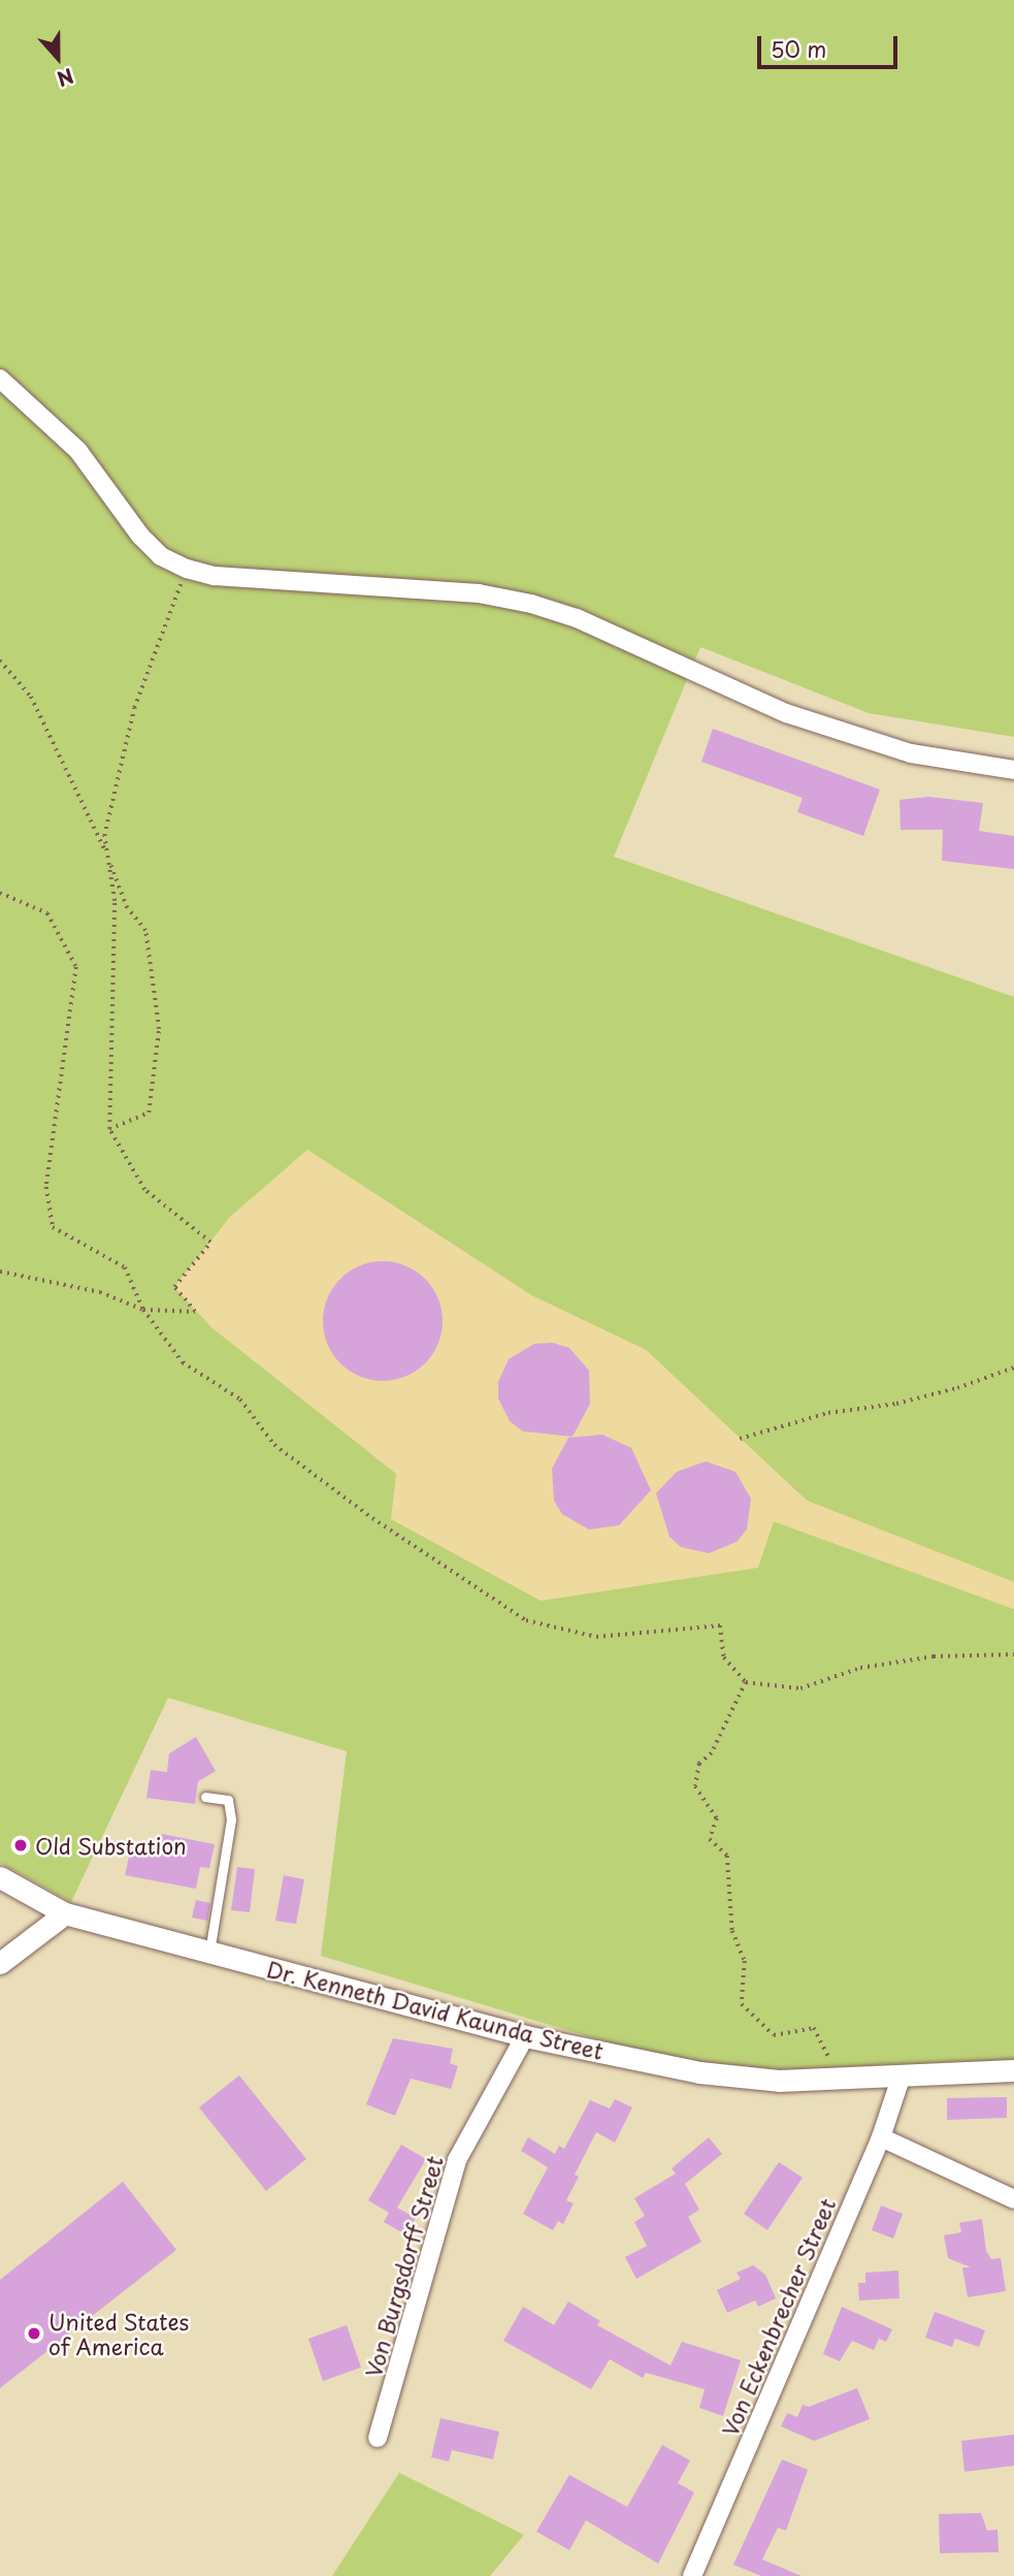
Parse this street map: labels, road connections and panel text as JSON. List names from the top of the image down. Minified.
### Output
{"streets":{"street":["Dr. Kenneth David Kaunda Street","Von Burgsdorff Street","Von Eckenbrecher Street"]},"crossings":[["Dr. Kenneth David Kaunda Street","Von Burgsdorff Street"],["Dr. Kenneth David Kaunda Street","Von Eckenbrecher Street"]],"places":["Old Substation","United States of America"],"scale_bar":"50 m","north":"bottom"}
